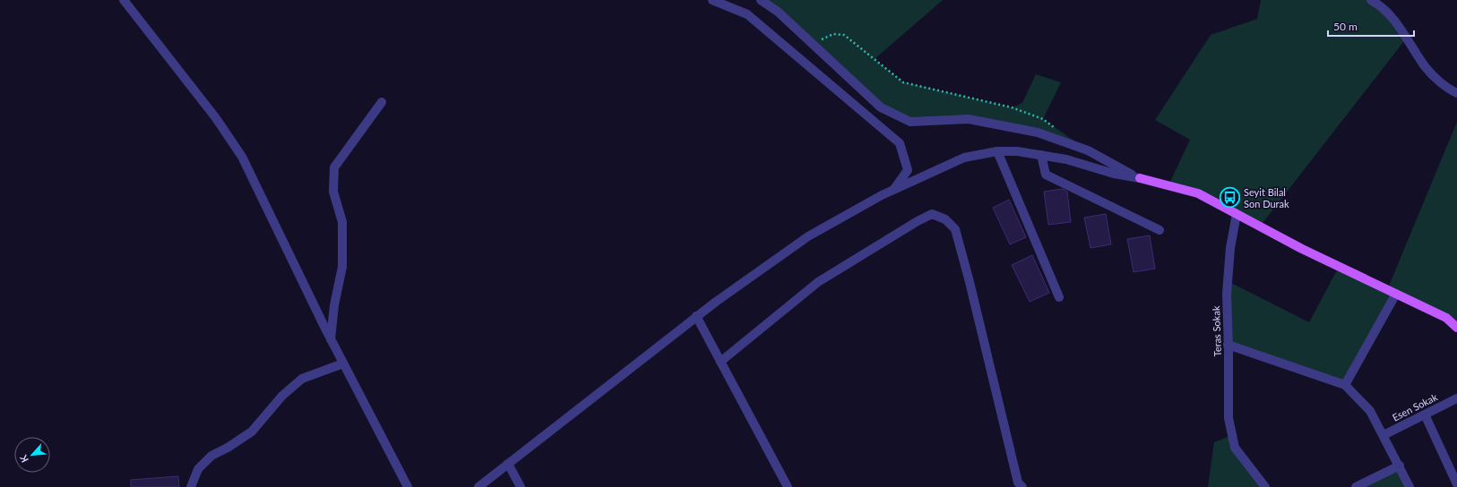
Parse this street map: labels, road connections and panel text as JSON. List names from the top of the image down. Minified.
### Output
{"streets":{"street":["Teras Sokak","Esen Sokak"]},"places":{"bus stop":["Seyit Bilal Son Durak"]},"scale_bar":"50 m","north":"bottom left"}
